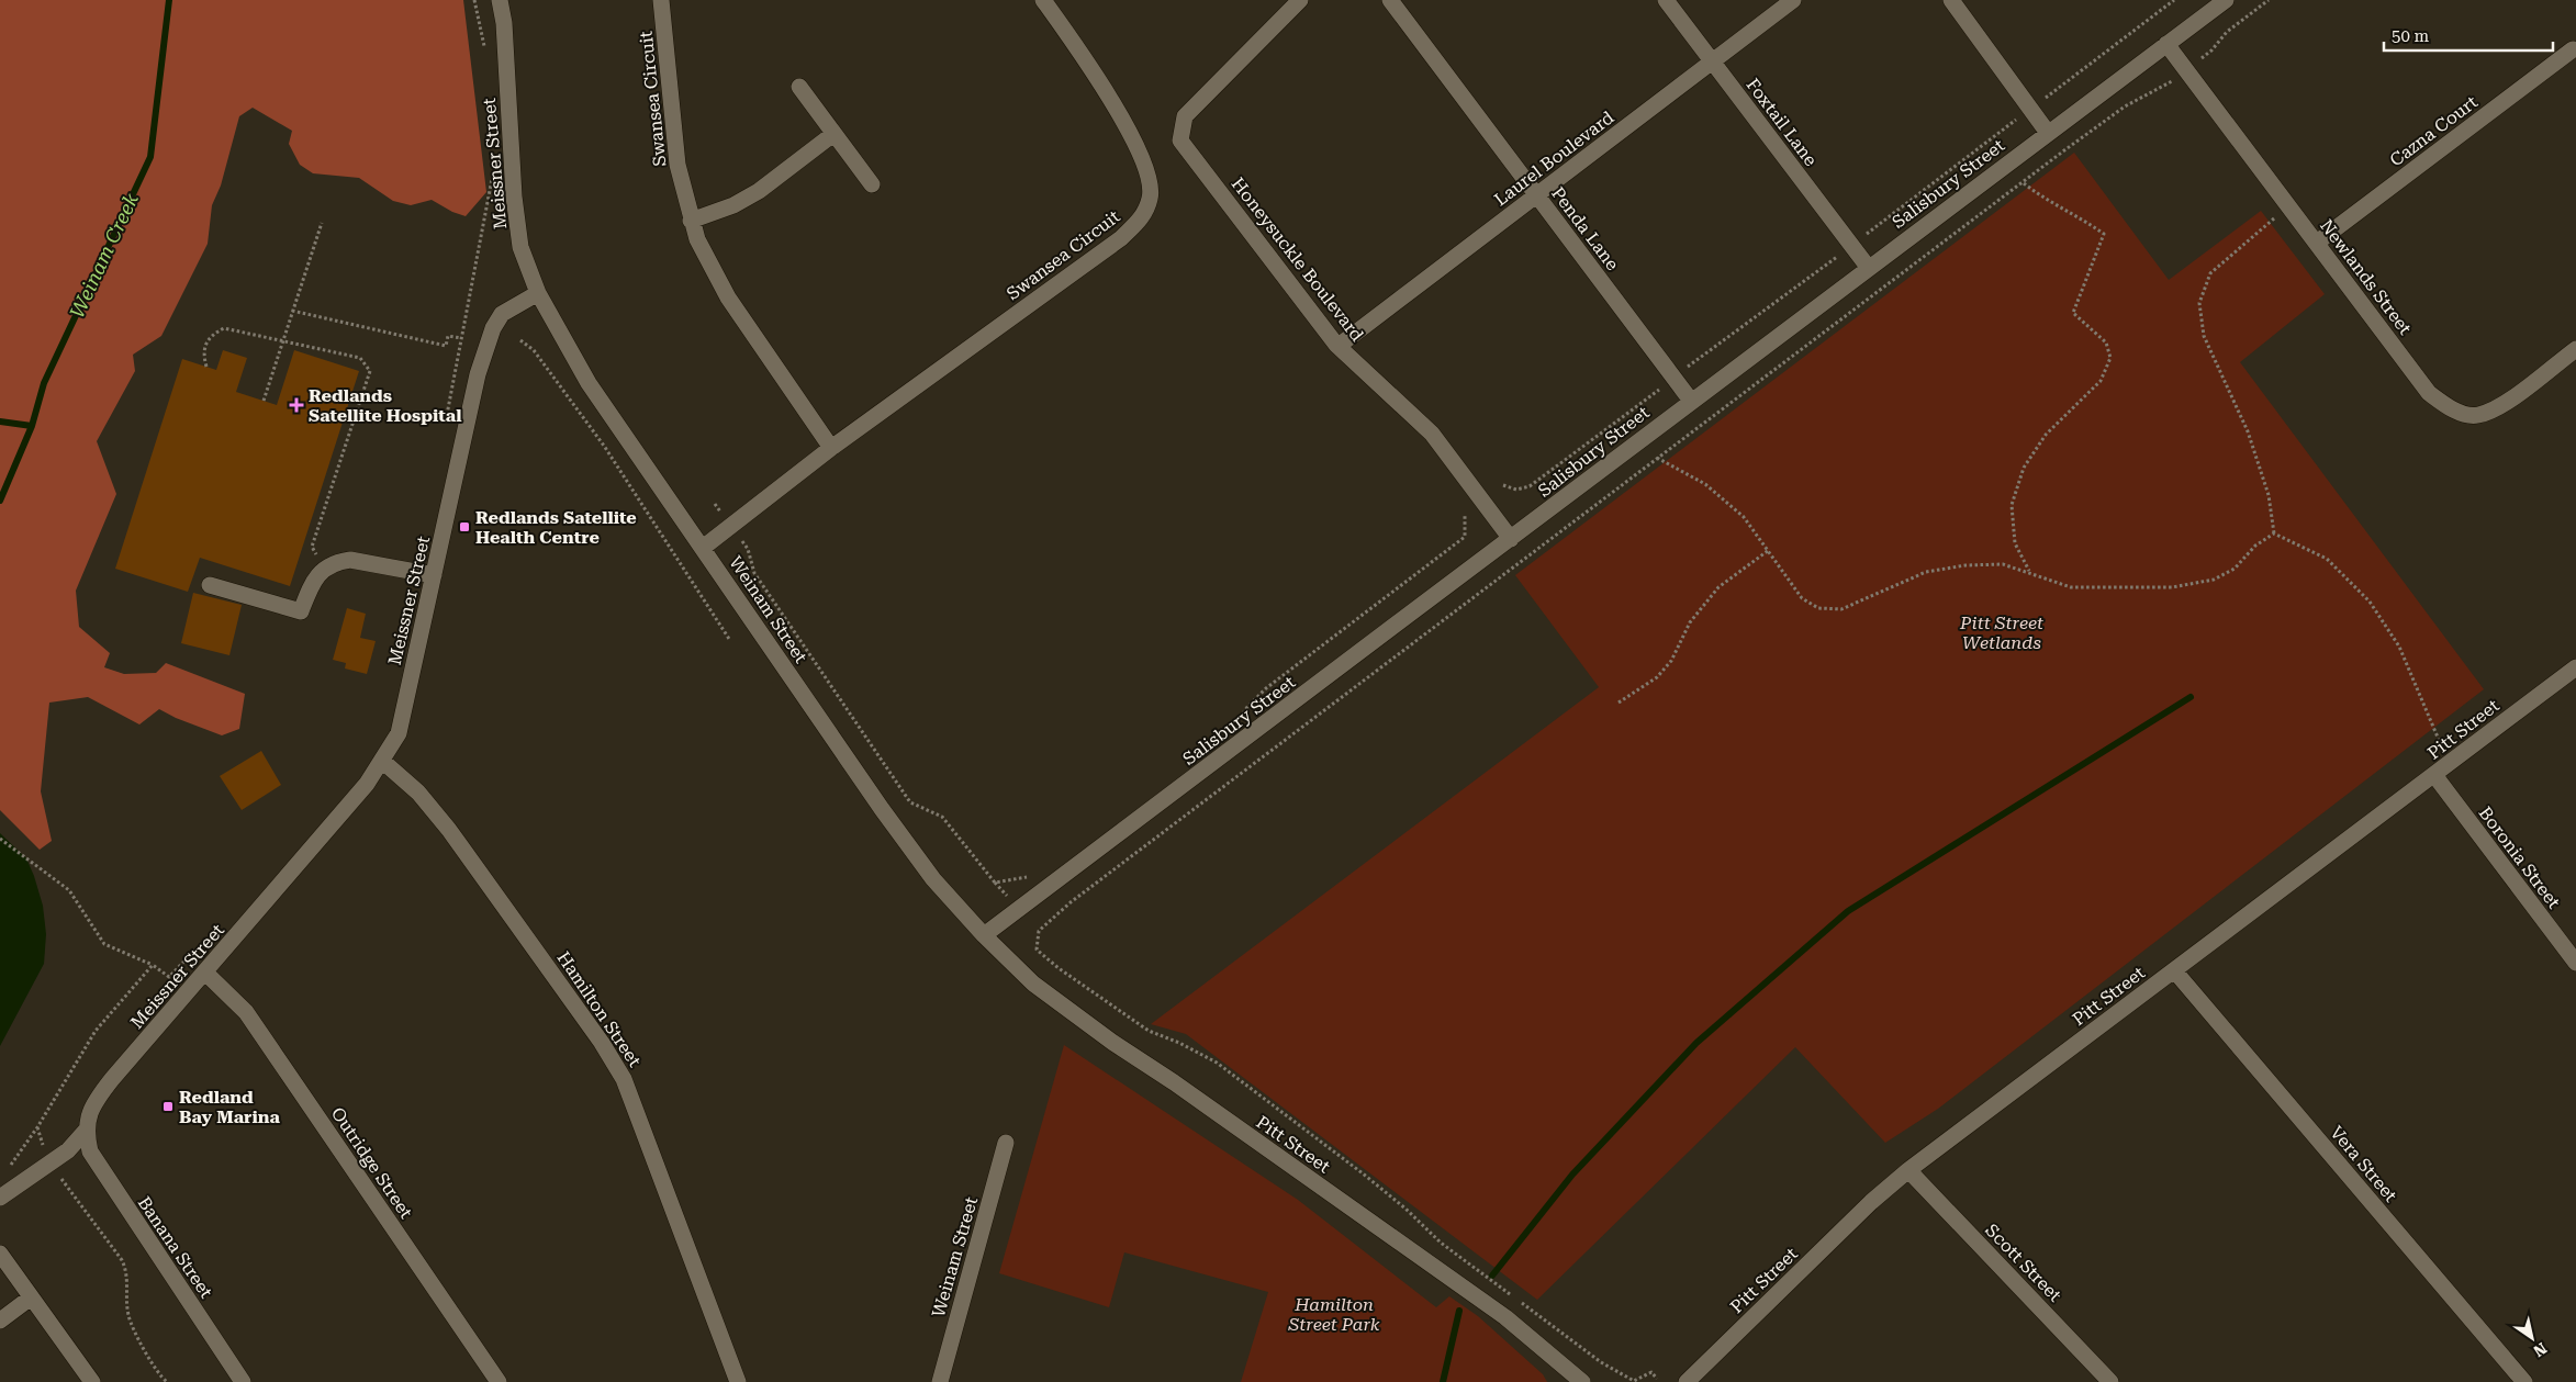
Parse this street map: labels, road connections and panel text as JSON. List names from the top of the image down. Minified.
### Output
{"streets":{"street":["Swansea Circuit","Foxtail Lane","Cazna Court","Laurel Boulevard","Meissner Street","Salisbury Street","Penda Lane","Honeysuckle Boulevard","Newlands Street","Weinam Street","Pitt Street","Boronia Street","Hamilton Street","Outridge Street","Vera Street","Banana Street","Scott Street"]},"crossings":[["Swansea Circuit","Weinam Street"],["Foxtail Lane","Laurel Boulevard"],["Foxtail Lane","Salisbury Street"],["Cazna Court","Newlands Street"],["Laurel Boulevard","Penda Lane"],["Laurel Boulevard","Honeysuckle Boulevard"],["Meissner Street","Weinam Street"],["Meissner Street","Hamilton Street"],["Meissner Street","Outridge Street"],["Meissner Street","Banana Street"],["Salisbury Street","Penda Lane"],["Salisbury Street","Honeysuckle Boulevard"],["Salisbury Street","Newlands Street"],["Salisbury Street","Weinam Street"],["Salisbury Street","Pitt Street"],["Weinam Street","Pitt Street"],["Pitt Street","Boronia Street"],["Pitt Street","Vera Street"],["Pitt Street","Scott Street"]],"water":["Weinam Creek"],"parks":["Pitt Street Wetlands","Hamilton Street Park"],"places":{"health":["Redlands Satellite Hospital"],"transit":["Redlands Satellite Health Centre","Redland Bay Marina"]},"scale_bar":"50 m","north":"bottom right"}
